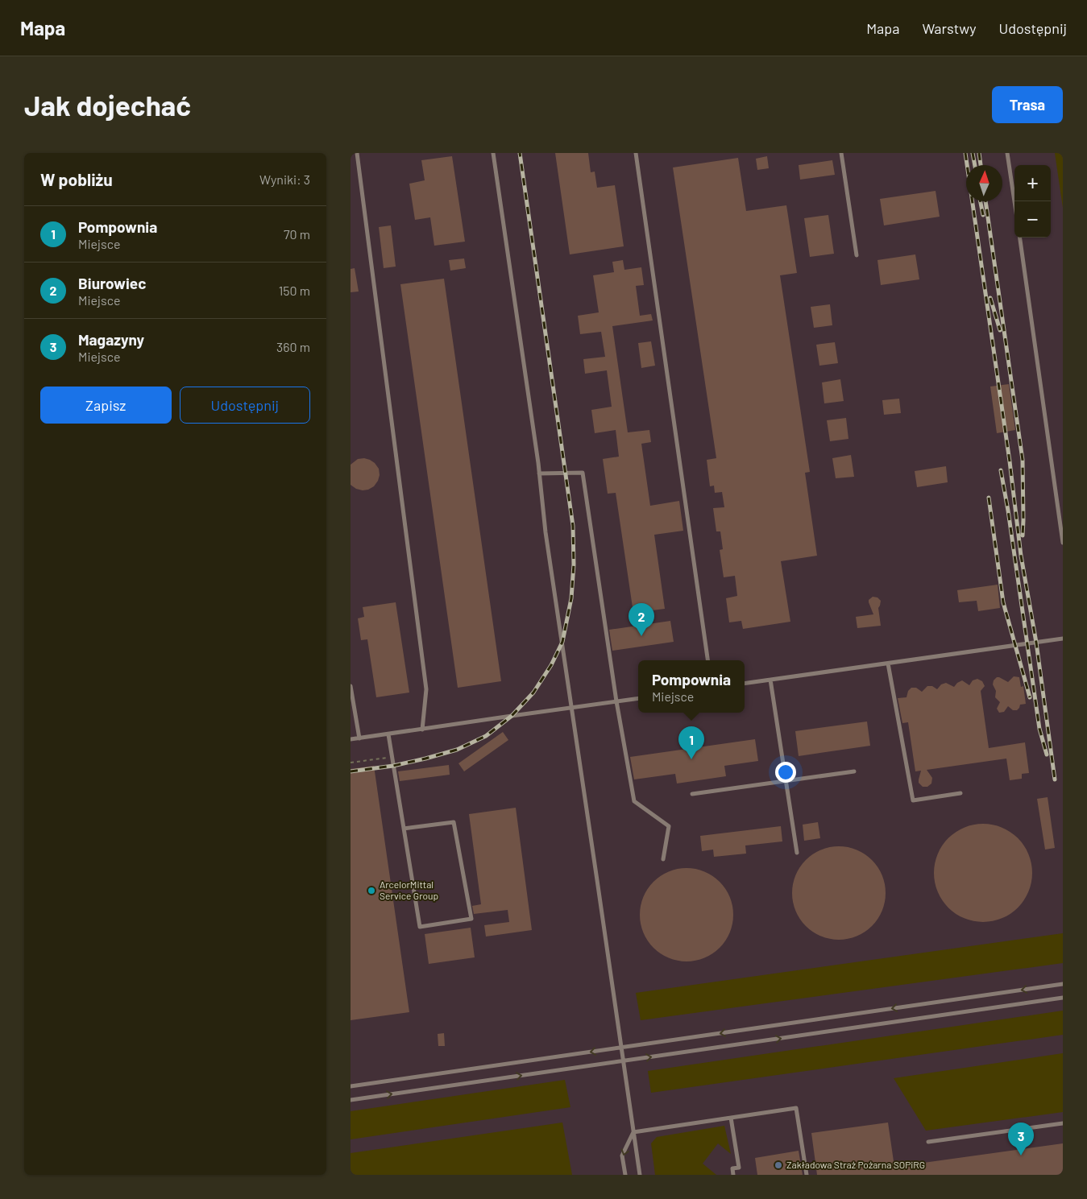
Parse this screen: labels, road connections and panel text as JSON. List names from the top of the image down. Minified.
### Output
{"places":["ArcelorMittal Service Group","Zakładowa Straż Pożarna SOPiRG"],"north":"top","page":{"header":"Mapa","nav":["Mapa","Warstwy","Udostępnij"],"buttons":["Trasa",["Zapisz","Udostępnij"]],"title":"Jak dojechać","heading":["W pobliżu","Wyniki: 3"],"map_buttons":["+","−"],"list":[{"mark":"1","name":"Pompownia","note":"Miejsce","value":"70 m"},{"mark":"2","name":"Biurowiec","note":"Miejsce","value":"150 m"},{"mark":"3","name":"Magazyny","note":"Miejsce","value":"360 m"}],"pins":["2","1","3"],"popup":["Pompownia","Miejsce"]}}
